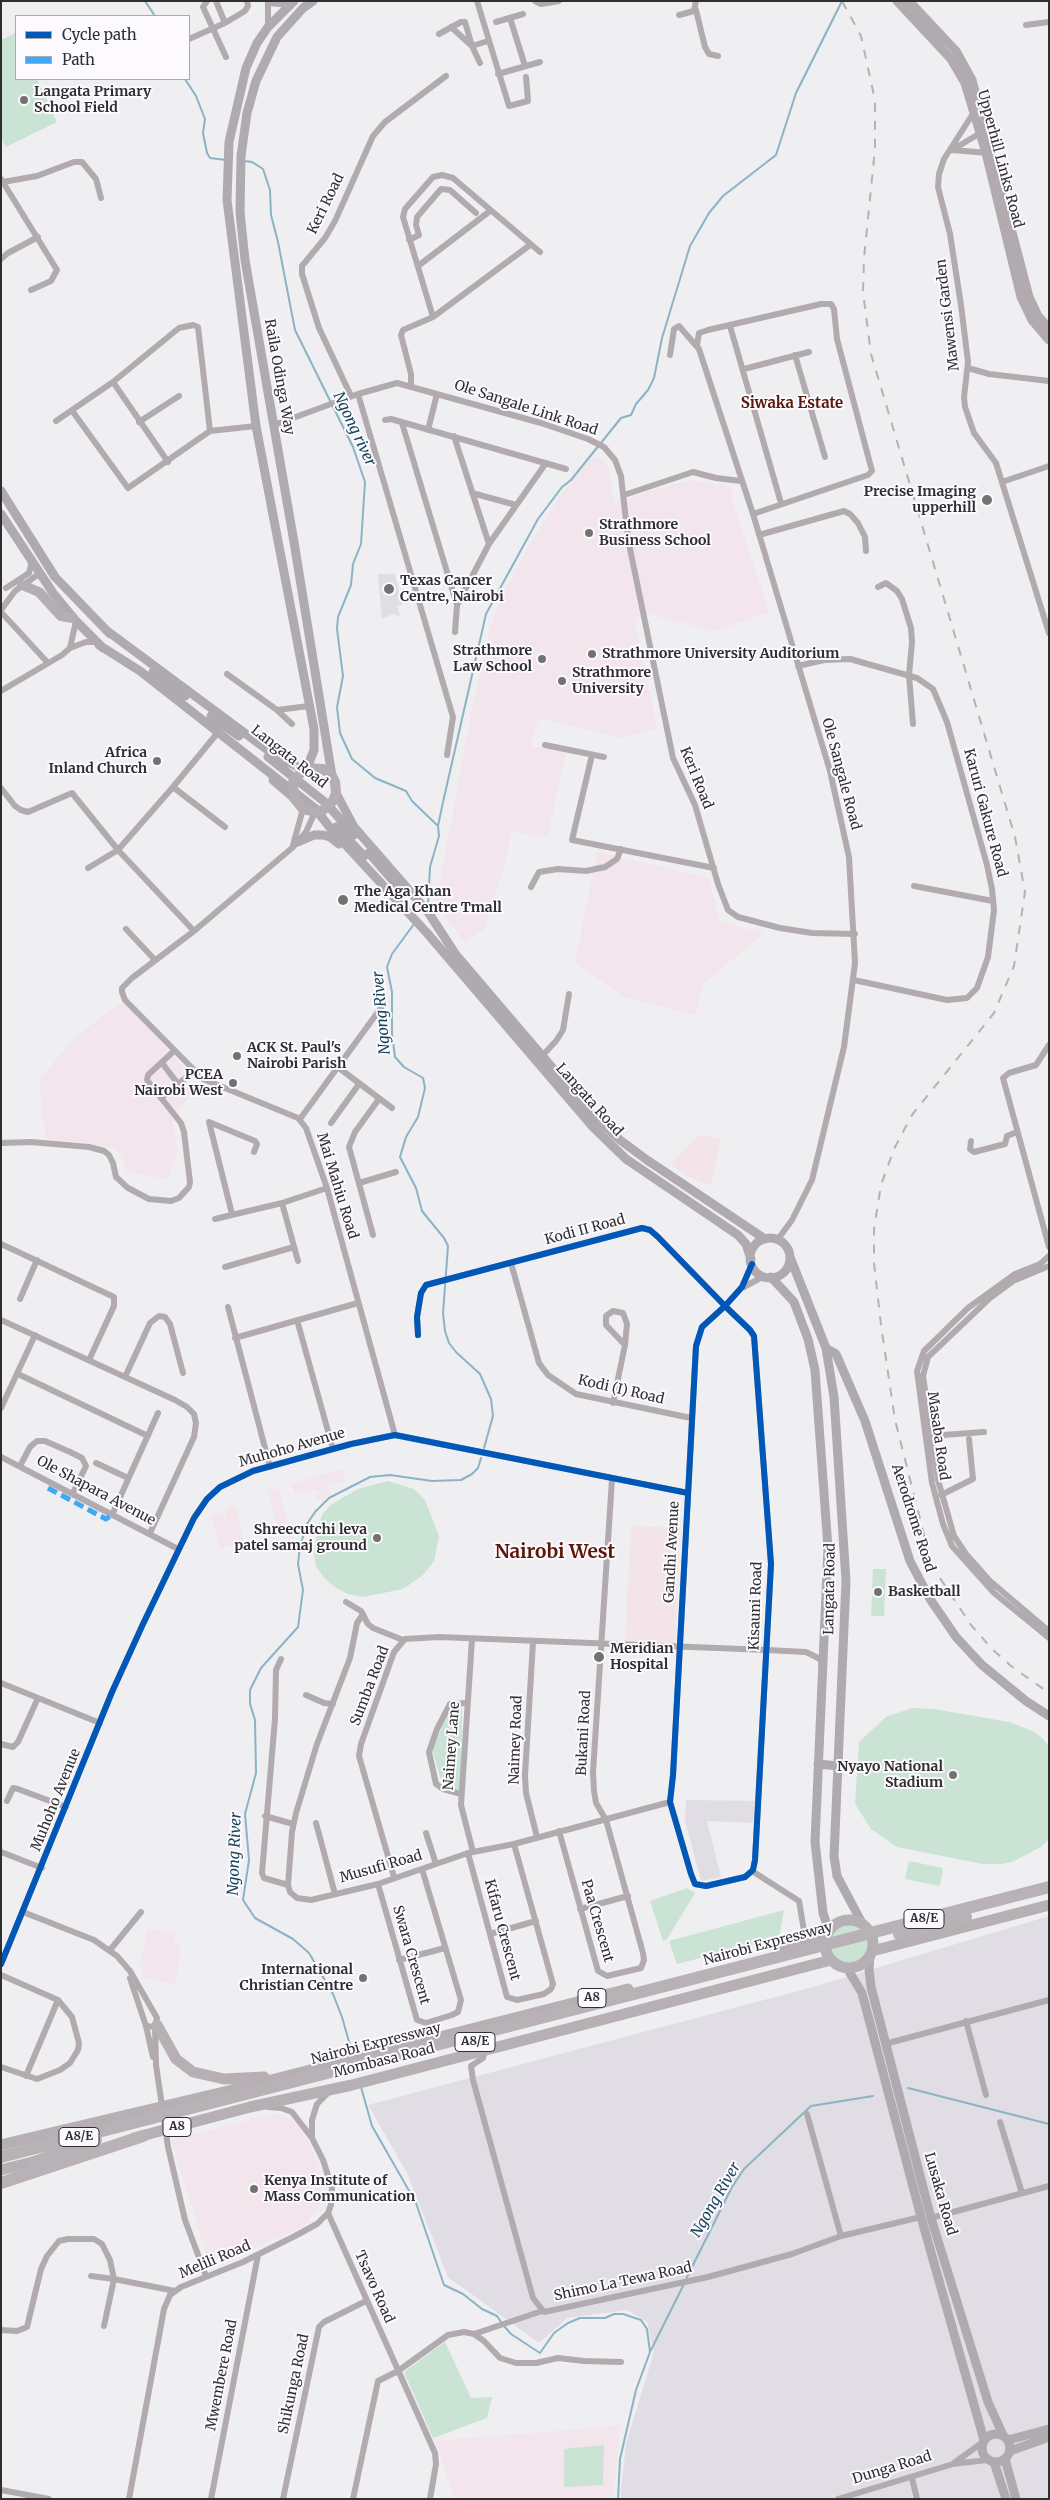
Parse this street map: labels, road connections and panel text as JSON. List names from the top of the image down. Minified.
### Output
{"streets":{"highway":["A8/E","Nairobi Expressway","A8","Mombasa Road"],"main road":["Raila Odinga Way","Langata Road","Aerodrome Road","Lusaka Road"],"street":["Upperhill Links Road","Keri Road","Mawensi Garden","Ole Sangale Link Road","Ole Sangale Road","Karuri Gakure Road","Mai Mahiu Road","Kodi II Road","Kodi (I) Road","Masaba Road","Muhoho Avenue","Ole Shapara Avenue","Gandhi Avenue","Kisauni Road","Sumba Road","Bukani Road","Naimey Road","Naimey Lane","Musufi Road","Paa Crescent","Kifaru Crescent","Swara Crescent","Melili Road","Shimo La Tewa Road","Tsavo Road","Mwembere Road","Shikunga Road","Dunga Road"]},"crossings":[["Keri Road","Ole Sangale Link Road"],["Keri Road","Ole Sangale Road"],["Raila Odinga Way","Ole Sangale Link Road"],["Raila Odinga Way","Langata Road"],["Langata Road","Ole Sangale Road"],["Langata Road","Aerodrome Road"],["Langata Road","Gandhi Avenue"],["Langata Road","Sumba Road"],["Langata Road","A8"],["Langata Road","Mombasa Road"],["Langata Road","Lusaka Road"],["Ole Sangale Road","Karuri Gakure Road"],["Ole Sangale Road","Gandhi Avenue"],["Mai Mahiu Road","Muhoho Avenue"],["Kodi II Road","Kodi (I) Road"],["Kodi II Road","Gandhi Avenue"],["Kodi II Road","Kisauni Road"],["Kodi (I) Road","Gandhi Avenue"],["Muhoho Avenue","Ole Shapara Avenue"],["Muhoho Avenue","Gandhi Avenue"],["Muhoho Avenue","Bukani Road"],["Gandhi Avenue","Kisauni Road"],["Gandhi Avenue","Sumba Road"],["Gandhi Avenue","Musufi Road"],["Kisauni Road","Sumba Road"],["Sumba Road","Bukani Road"],["Sumba Road","Naimey Road"],["Sumba Road","Naimey Lane"],["Sumba Road","Musufi Road"],["Bukani Road","Musufi Road"],["Bukani Road","Paa Crescent"],["Naimey Road","Musufi Road"],["Naimey Lane","Musufi Road"],["Naimey Lane","Kifaru Crescent"],["Musufi Road","Paa Crescent"],["Musufi Road","Kifaru Crescent"],["Musufi Road","Swara Crescent"],["A8","Mombasa Road"],["A8","Lusaka Road"],["Mombasa Road","Lusaka Road"],["Mombasa Road","Shimo La Tewa Road"],["Lusaka Road","Shimo La Tewa Road"],["Lusaka Road","Dunga Road"],["Melili Road","Tsavo Road"],["Melili Road","Mwembere Road"],["Tsavo Road","Shikunga Road"]],"districts":["Siwaka Estate","Nairobi West"],"water":["Ngong river","Ngong River"],"places":["Langata Primary School Field","Precise Imaging upperhill","Strathmore Business School","Texas Cancer Centre, Nairobi","Strathmore University Auditorium","Strathmore Law School","Strathmore University","Africa Inland Church","The Aga Khan Medical Centre Tmall","ACK St. Paul's Nairobi Parish","PCEA Nairobi West","Shreecutchi leva patel samaj ground","Basketball","Meridian Hospital","Nyayo National Stadium","International Christian Centre","Kenya Institute of Mass Communication"],"legend":["Cycle path","Path"]}
